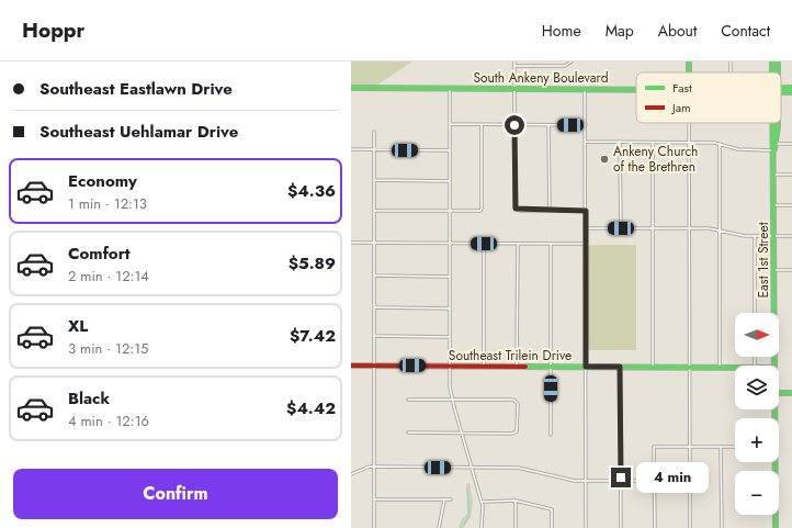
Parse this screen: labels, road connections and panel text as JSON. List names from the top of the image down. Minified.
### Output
{"streets":{"main road":["South Ankeny Boulevard","East 1st Street","Southeast Trilein Drive"]},"places":["Ankeny Church of the Brethren"],"legend":["Fast","Jam"],"north":"right","page":{"header":"Hoppr","nav":["Home","Map","About","Contact"],"banner":["Southeast Eastlawn Drive","Southeast Uehlamar Drive"],"list":[{"name":"Economy","note":"1 min · 12:13","value":"$4.36"},{"name":"Comfort","note":"2 min · 12:14","value":"$5.89"},{"name":"XL","note":"3 min · 12:15","value":"$7.42"},{"name":"Black","note":"4 min · 12:16","value":"$4.42"}],"map_buttons":["+","−"],"buttons":"Confirm","bubble":"4 min"}}
